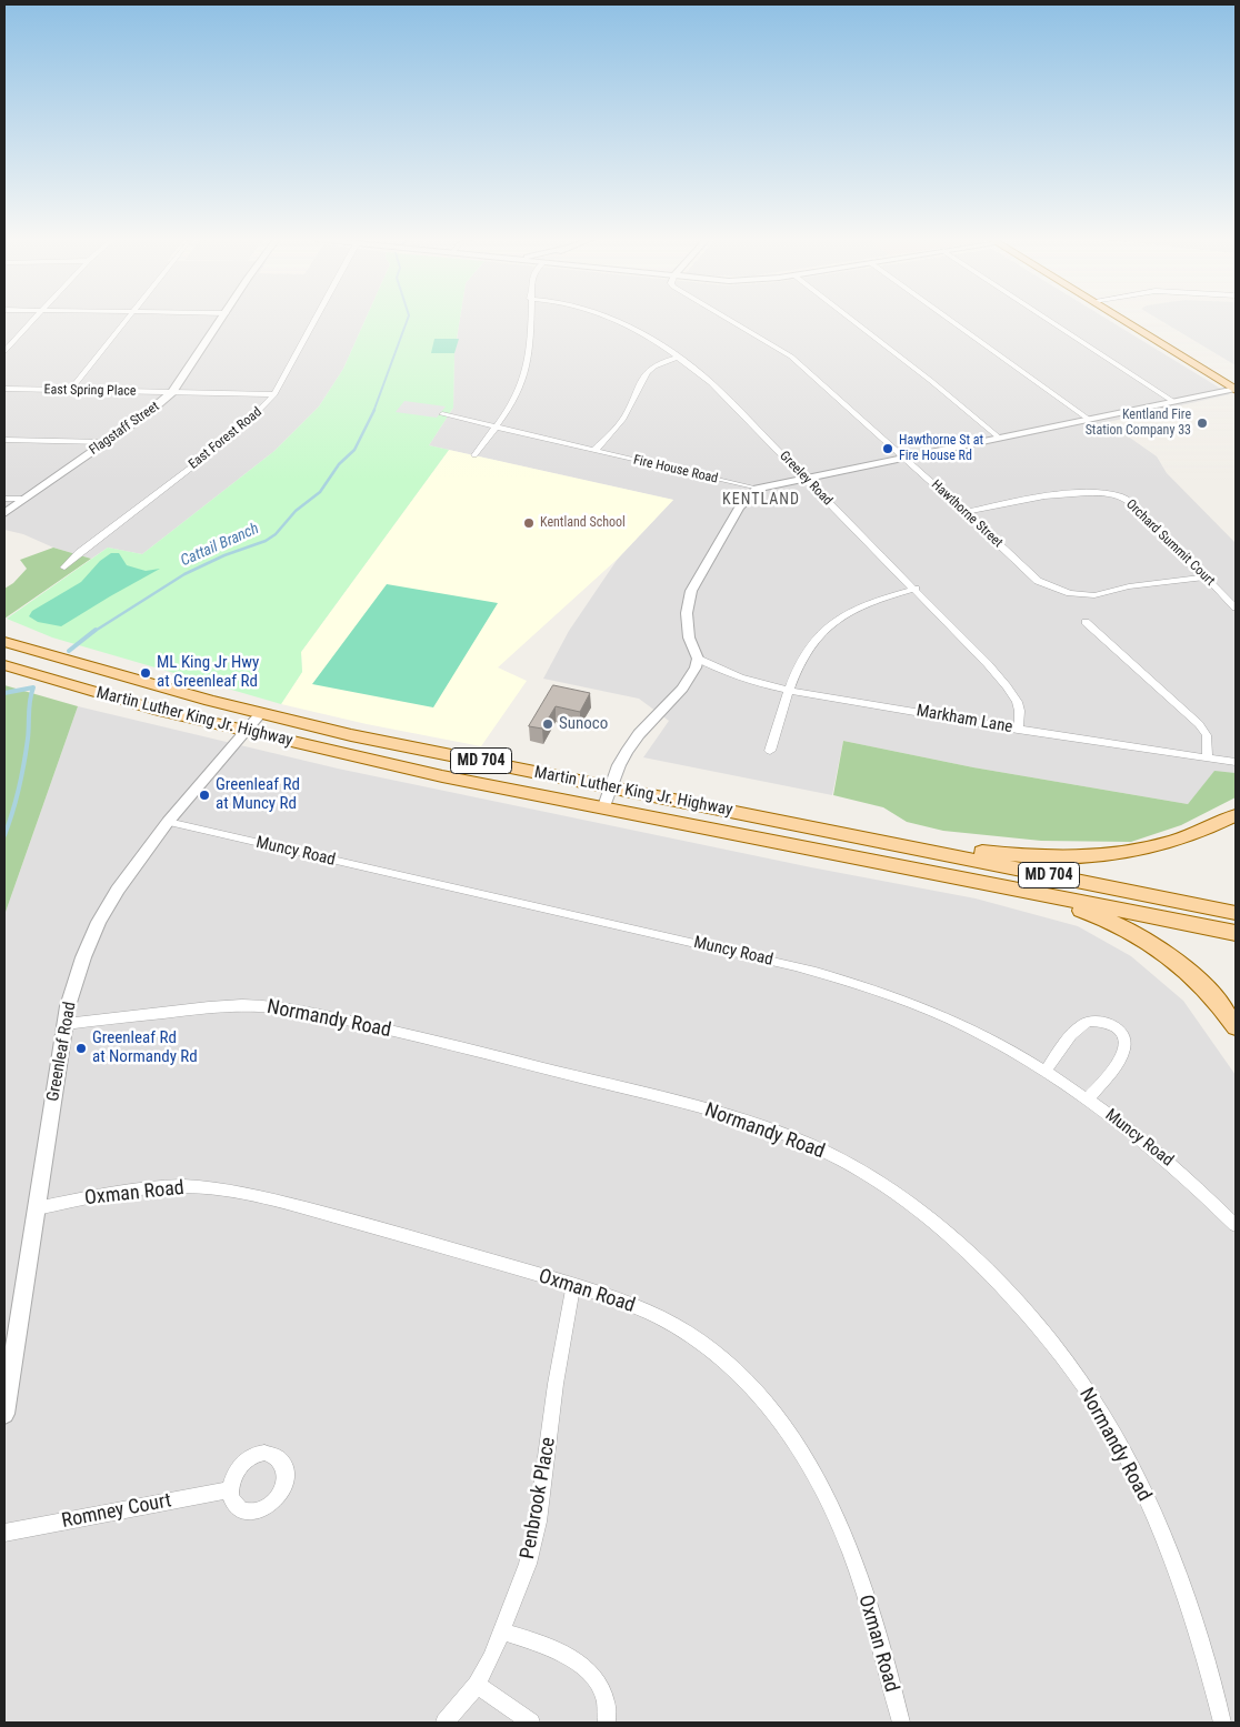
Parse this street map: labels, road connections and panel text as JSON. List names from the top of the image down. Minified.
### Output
{"streets":{"main road":["Martin Luther King Jr. Highway","MD 704"],"street":["East Spring Place","Flagstaff Street","East Forest Road","Fire House Road","Greeley Road","Hawthorne Street","Orchard Summit Court","Markham Lane","Muncy Road","Normandy Road","Greenleaf Road","Oxman Road","Penbrook Place","Romney Court"]},"crossings":[["East Spring Place","Flagstaff Street"],["East Spring Place","East Forest Road"],["Fire House Road","Greeley Road"],["Fire House Road","Hawthorne Street"],["Greeley Road","Markham Lane"],["Hawthorne Street","Orchard Summit Court"],["Martin Luther King Jr. Highway","Greenleaf Road"],["Muncy Road","Greenleaf Road"],["Normandy Road","Greenleaf Road"],["Greenleaf Road","Oxman Road"],["Oxman Road","Penbrook Place"]],"districts":["KENTLAND"],"water":["Cattail Branch"],"places":["Kentland Fire Station Company 33","Hawthorne St at Fire House Rd","Kentland School","ML King Jr Hwy at Greenleaf Rd","Sunoco","Greenleaf Rd at Muncy Rd","Greenleaf Rd at Normandy Rd"]}
